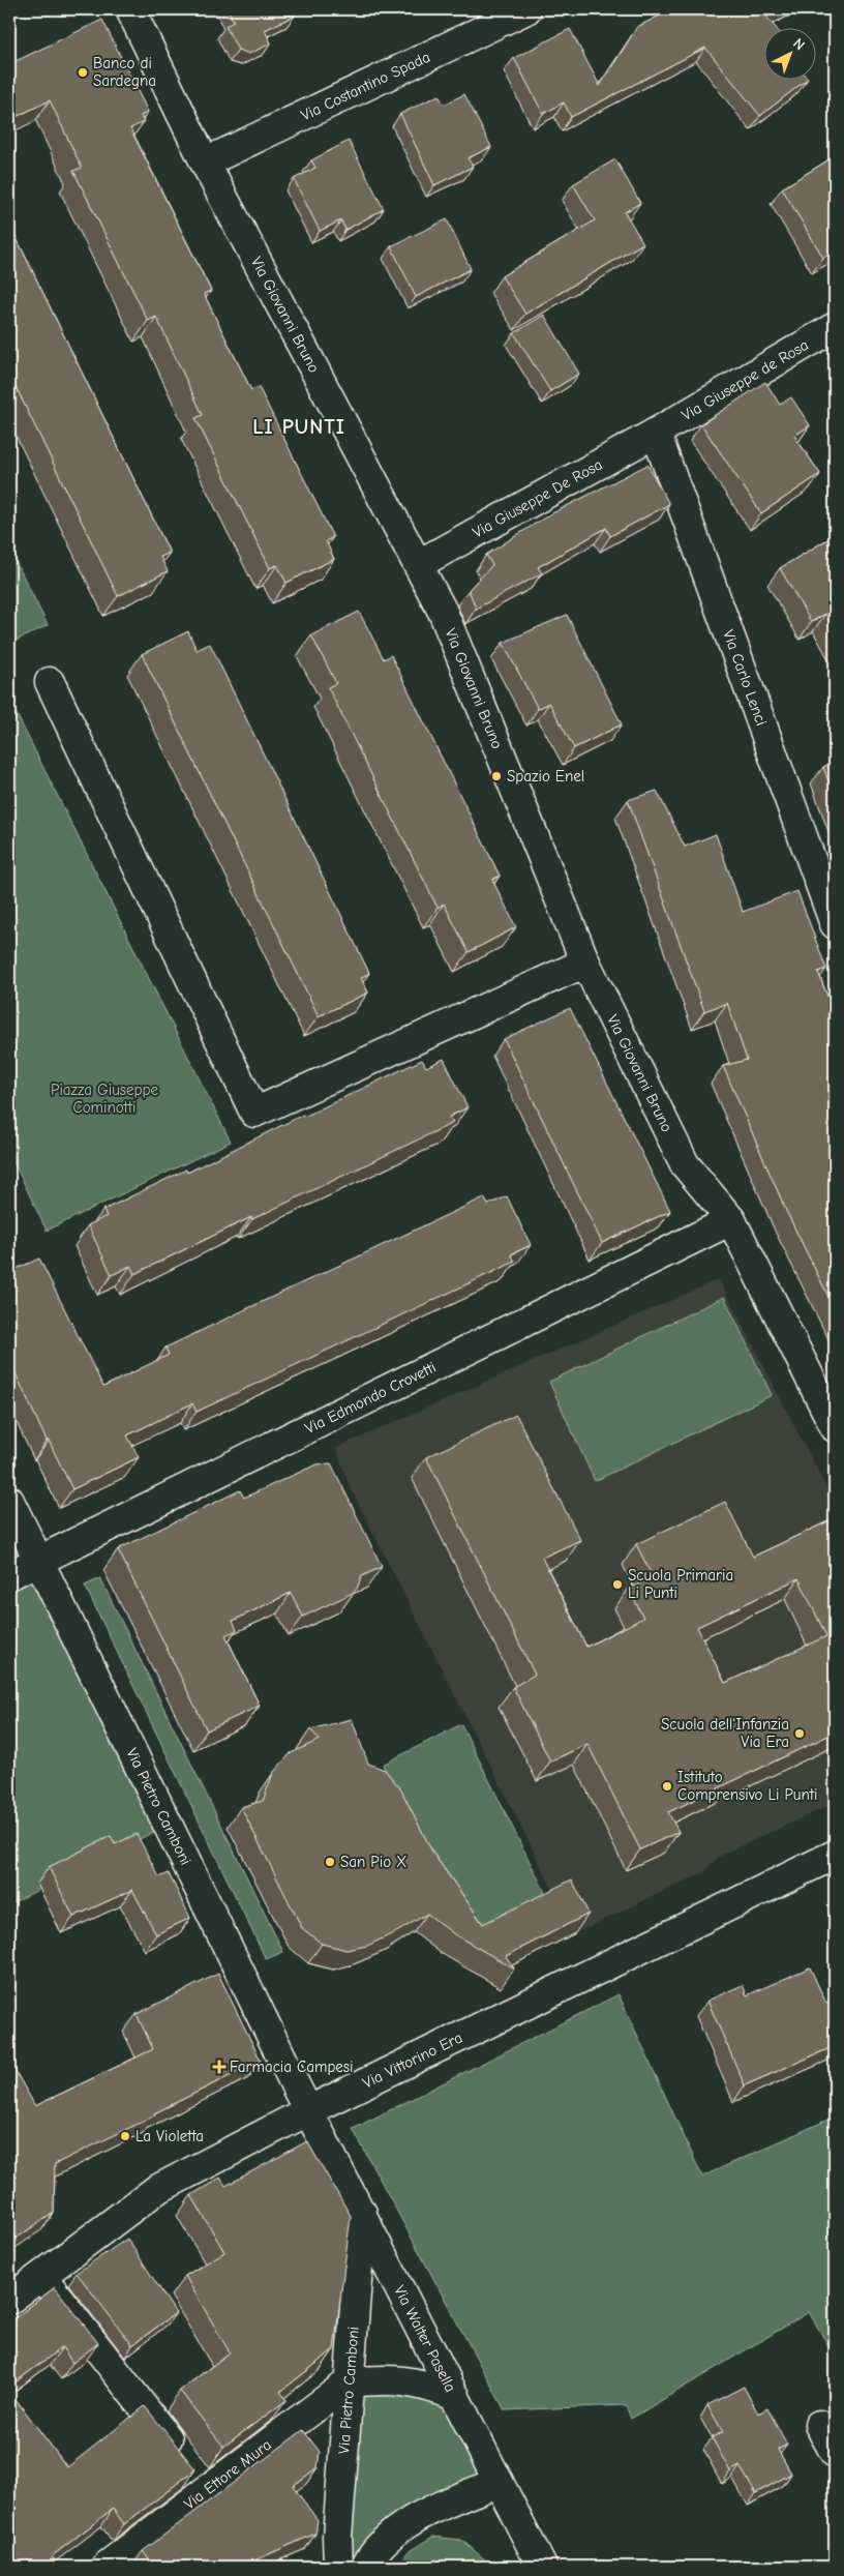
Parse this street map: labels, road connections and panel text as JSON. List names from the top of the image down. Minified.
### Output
{"streets":{"street":["Via Costantino Spada","Via Giovanni Bruno","Via Giuseppe de Rosa","Via Giuseppe De Rosa","Via Carlo Lenci","Via Edmondo Crovetti","Via Pietro Camboni","Via Vittorino Era","Via Walter Pasella","Via Ettore Mura"]},"crossings":[["Via Costantino Spada","Via Giovanni Bruno"],["Via Giovanni Bruno","Via Giuseppe De Rosa"],["Via Giovanni Bruno","Via Edmondo Crovetti"],["Via Giuseppe de Rosa","Via Giuseppe De Rosa"],["Via Giuseppe de Rosa","Via Carlo Lenci"],["Via Giuseppe De Rosa","Via Carlo Lenci"],["Via Edmondo Crovetti","Via Pietro Camboni"],["Via Pietro Camboni","Via Vittorino Era"],["Via Pietro Camboni","Via Walter Pasella"],["Via Pietro Camboni","Via Ettore Mura"],["Via Vittorino Era","Via Walter Pasella"]],"districts":["LI PUNTI"],"parks":["Piazza Giuseppe Cominotti"],"places":{"other":["Banco di Sardegna","Spazio Enel","Scuola Primaria Li Punti","Scuola dell'Infanzia Via Era","Istituto Comprensivo Li Punti","San Pio X","La Violetta"],"health":["Farmacia Campesi"]},"north":"top right"}
